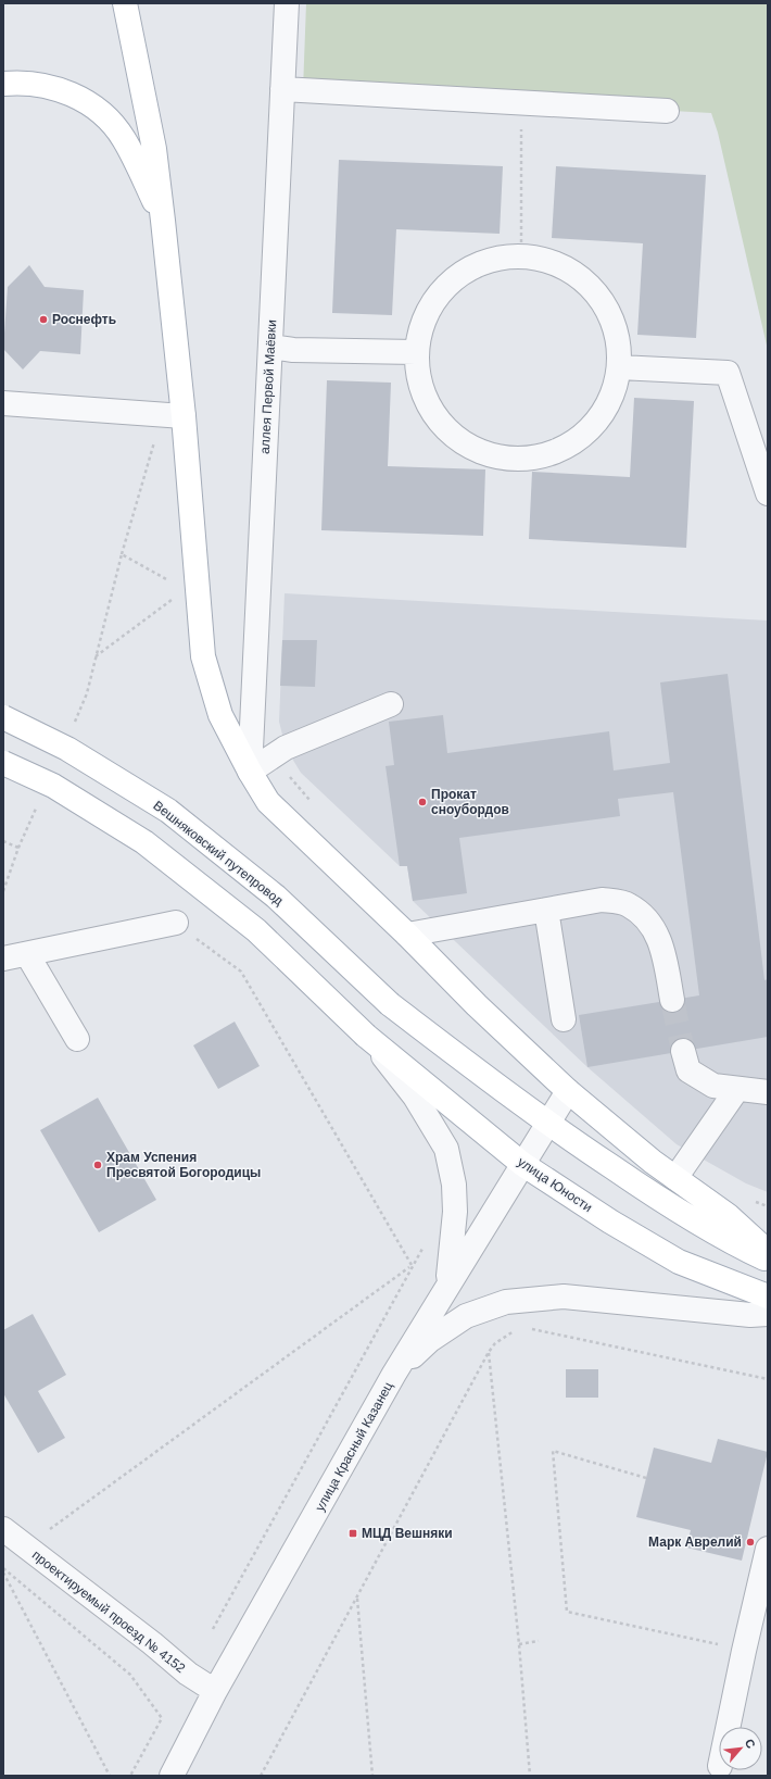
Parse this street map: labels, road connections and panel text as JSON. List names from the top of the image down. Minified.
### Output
{"streets":{"main road":["Вешняковский путепровод","улица Юности"],"street":["аллея Первой Маёвки","улица Красный Казанец","проектируемый проезд № 4152"]},"crossings":[["Вешняковский путепровод","улица Красный Казанец"],["улица Юности","улица Красный Казанец"],["улица Красный Казанец","проектируемый проезд № 4152"]],"places":{"other":["Роснефть","Прокат сноубордов","Храм Успения Пресвятой Богородицы","Марк Аврелий"],"transit":["МЦД Вешняки"]},"north":"top right"}
